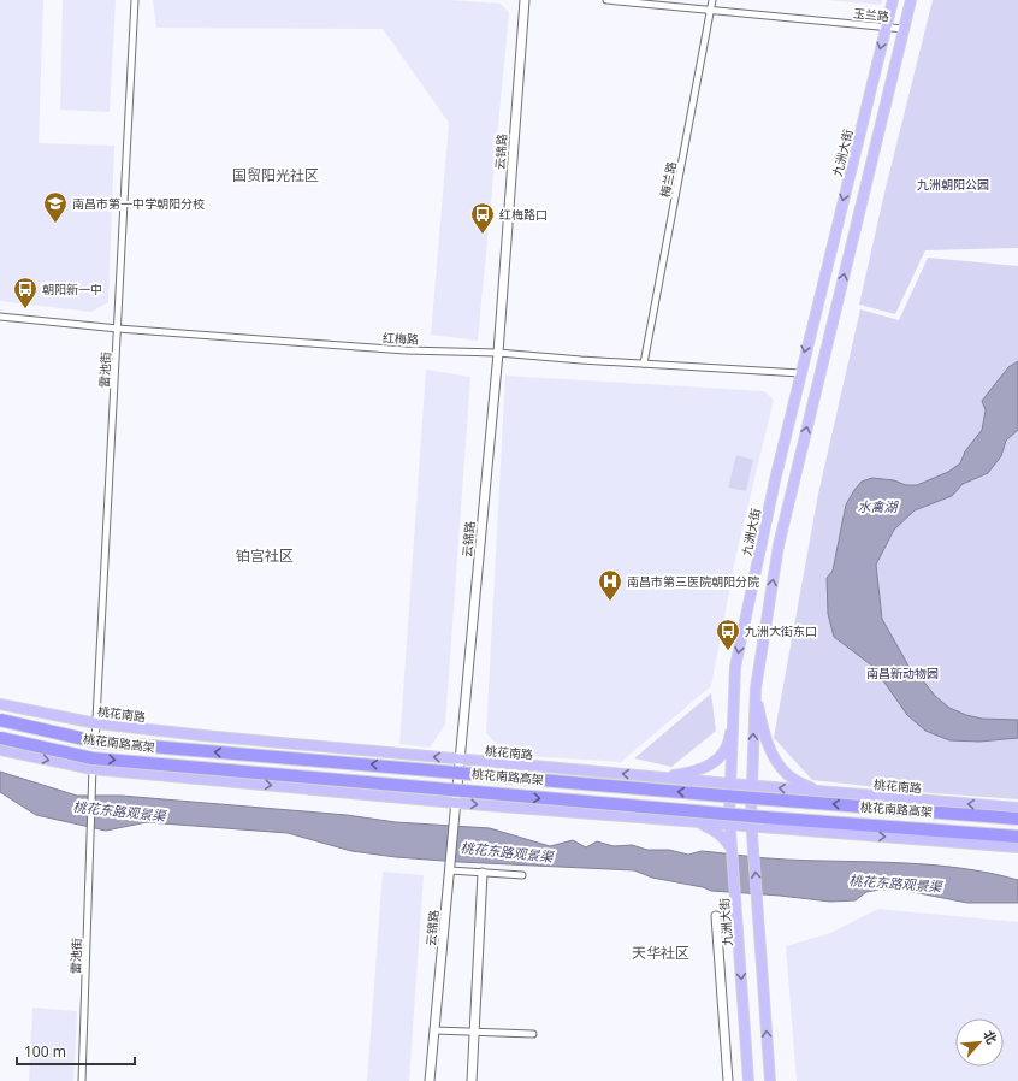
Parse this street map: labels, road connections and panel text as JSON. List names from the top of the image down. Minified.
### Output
{"streets":{"highway":["桃花南路高架"],"main road":["九洲大街","桃花南路"],"street":["玉兰路","云锦路","梅兰路","红梅路","雷池街"]},"crossings":[["玉兰路","九洲大街"],["玉兰路","梅兰路"],["云锦路","红梅路"],["云锦路","桃花南路"],["九洲大街","红梅路"],["九洲大街","桃花南路"],["梅兰路","红梅路"],["红梅路","雷池街"],["雷池街","桃花南路"],["雷池街","桃花南路高架"]],"districts":["国贸阳光社区","铂宫社区","天华社区"],"water":["水禽湖","桃花东路观景渠"],"parks":["九洲朝阳公园","南昌新动物园"],"places":{"school or university":["南昌市第一中学朝阳分校"],"bus stop":["红梅路口","朝阳新一中","九洲大街东口"],"hospital":["南昌市第三医院朝阳分院"]},"scale_bar":"100 m","north":"top right"}
